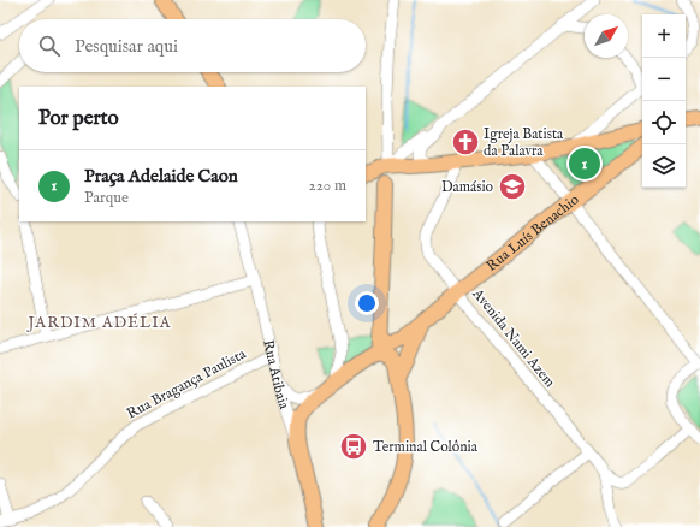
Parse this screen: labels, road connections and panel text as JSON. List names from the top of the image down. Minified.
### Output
{"streets":{"main road":["Rua Luís Benachio","Rua Atibaia"],"street":["Avenida Nami Azem","Rua Bragança Paulista"]},"crossings":[["Rua Luís Benachio","Avenida Nami Azem"],["Rua Atibaia","Rua Bragança Paulista"]],"districts":["JARDIM ADÉLIA"],"places":{"church":["Igreja Batista da Palavra"],"school or university":["Damásio"],"bus stop":["Terminal Colônia"]},"north":"top right","page":{"map_buttons":["+","−"],"search":"Pesquisar aqui","heading":"Por perto","pins":"1","list":[{"mark":"1","name":"Praça Adelaide Caon","note":"Parque","value":"220 m"}]}}
